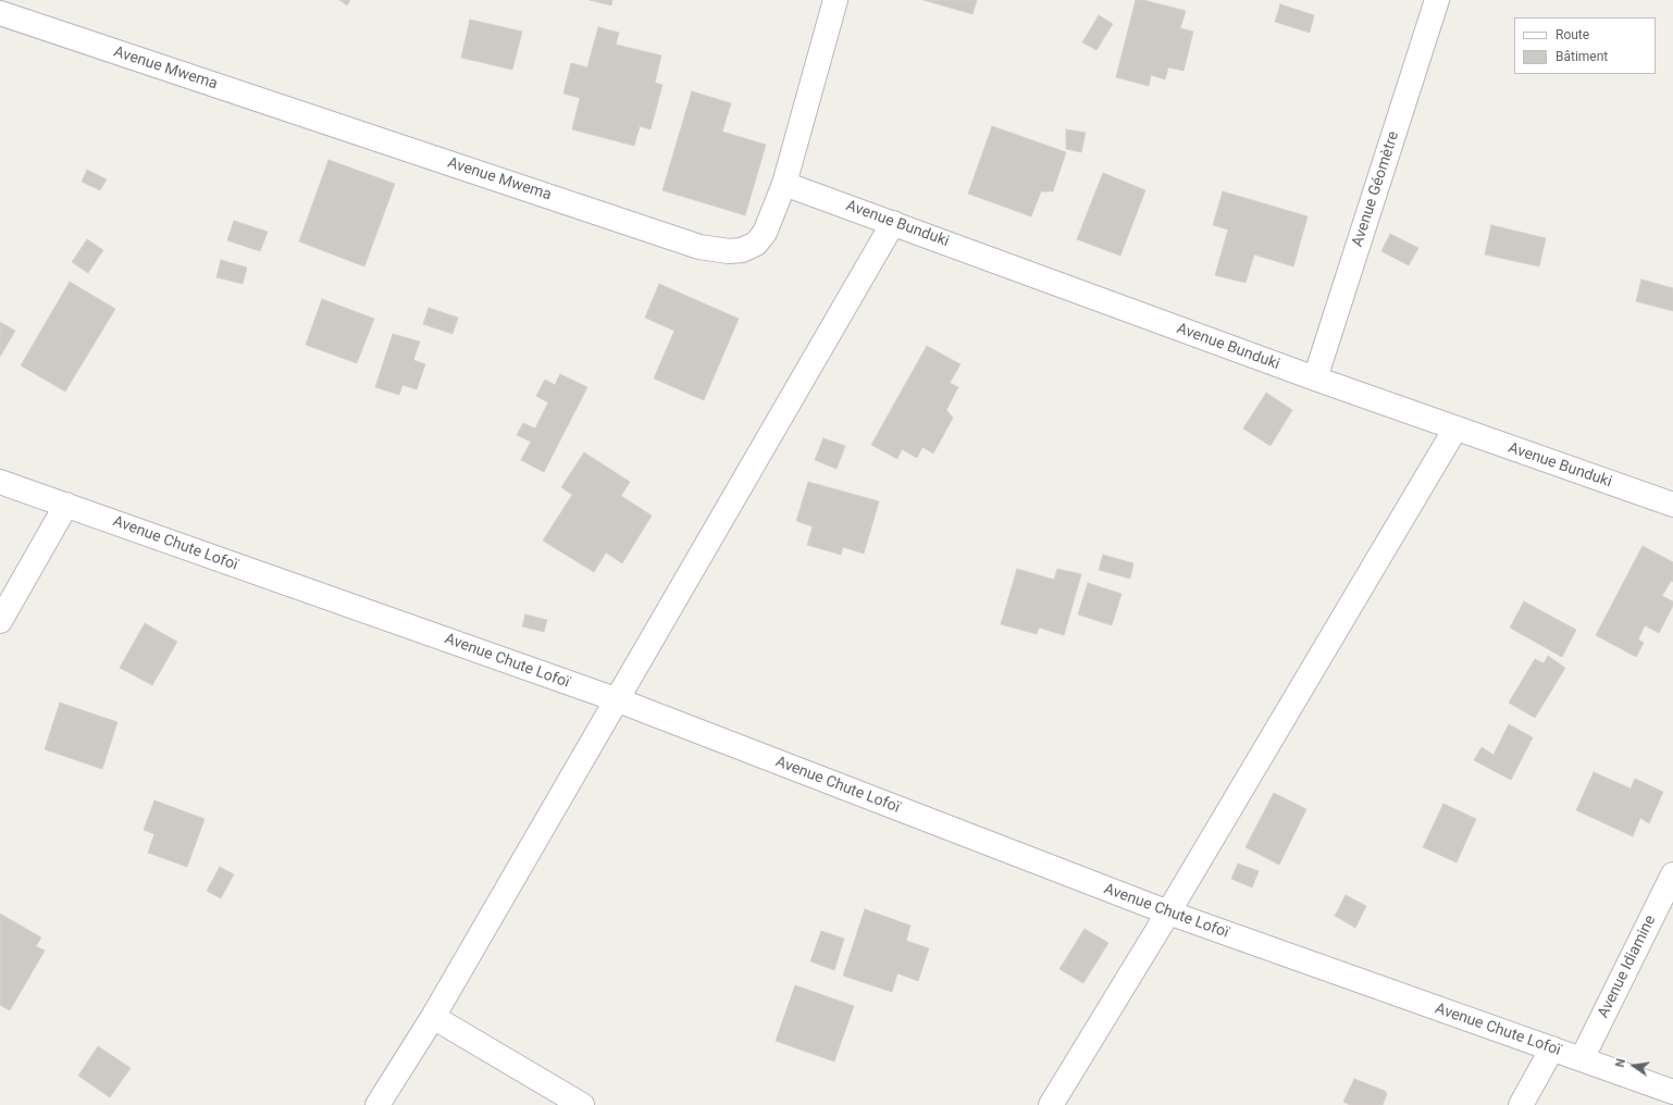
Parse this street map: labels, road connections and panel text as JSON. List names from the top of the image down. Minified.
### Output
{"streets":{"street":["Avenue Mwema","Avenue Géomètre","Avenue Bunduki","Avenue Chute Lofoï","Avenue Idiamine"]},"crossings":[["Avenue Mwema","Avenue Bunduki"],["Avenue Géomètre","Avenue Bunduki"],["Avenue Chute Lofoï","Avenue Idiamine"]],"legend":["Route","Bâtiment"],"north":"left"}
